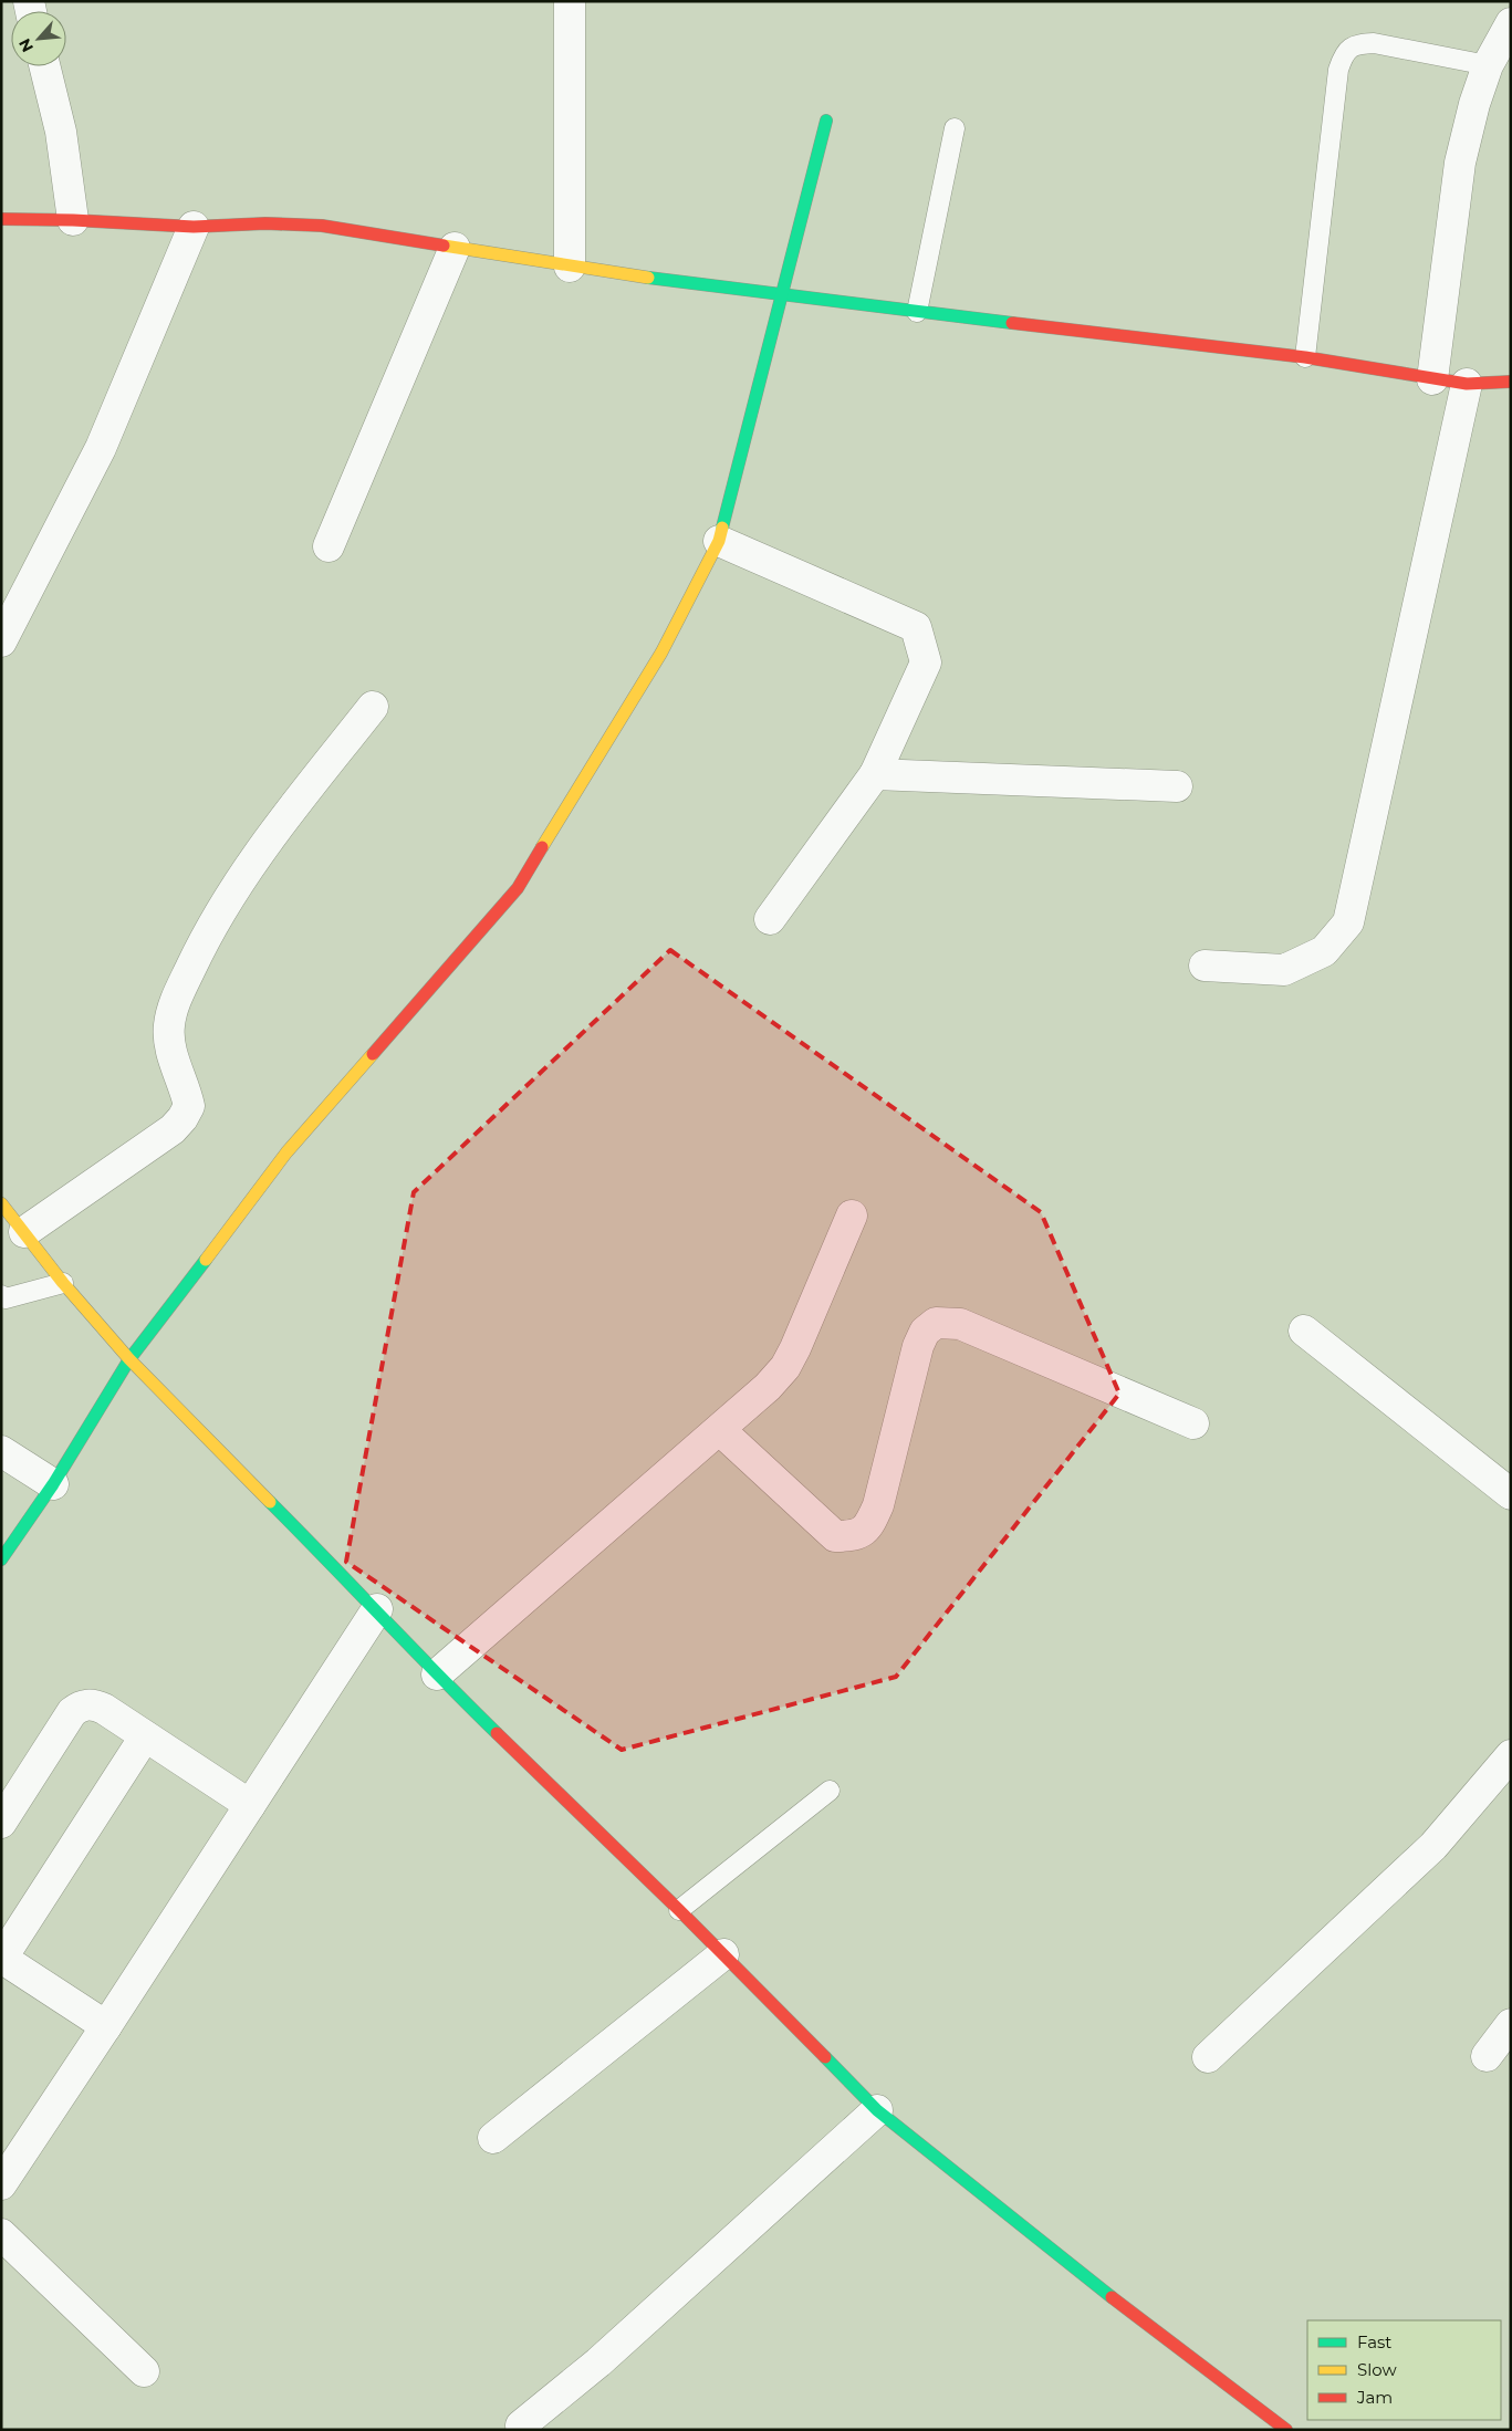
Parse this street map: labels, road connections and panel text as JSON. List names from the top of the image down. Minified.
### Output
{"legend":["Fast","Slow","Jam"],"north":"bottom left"}
